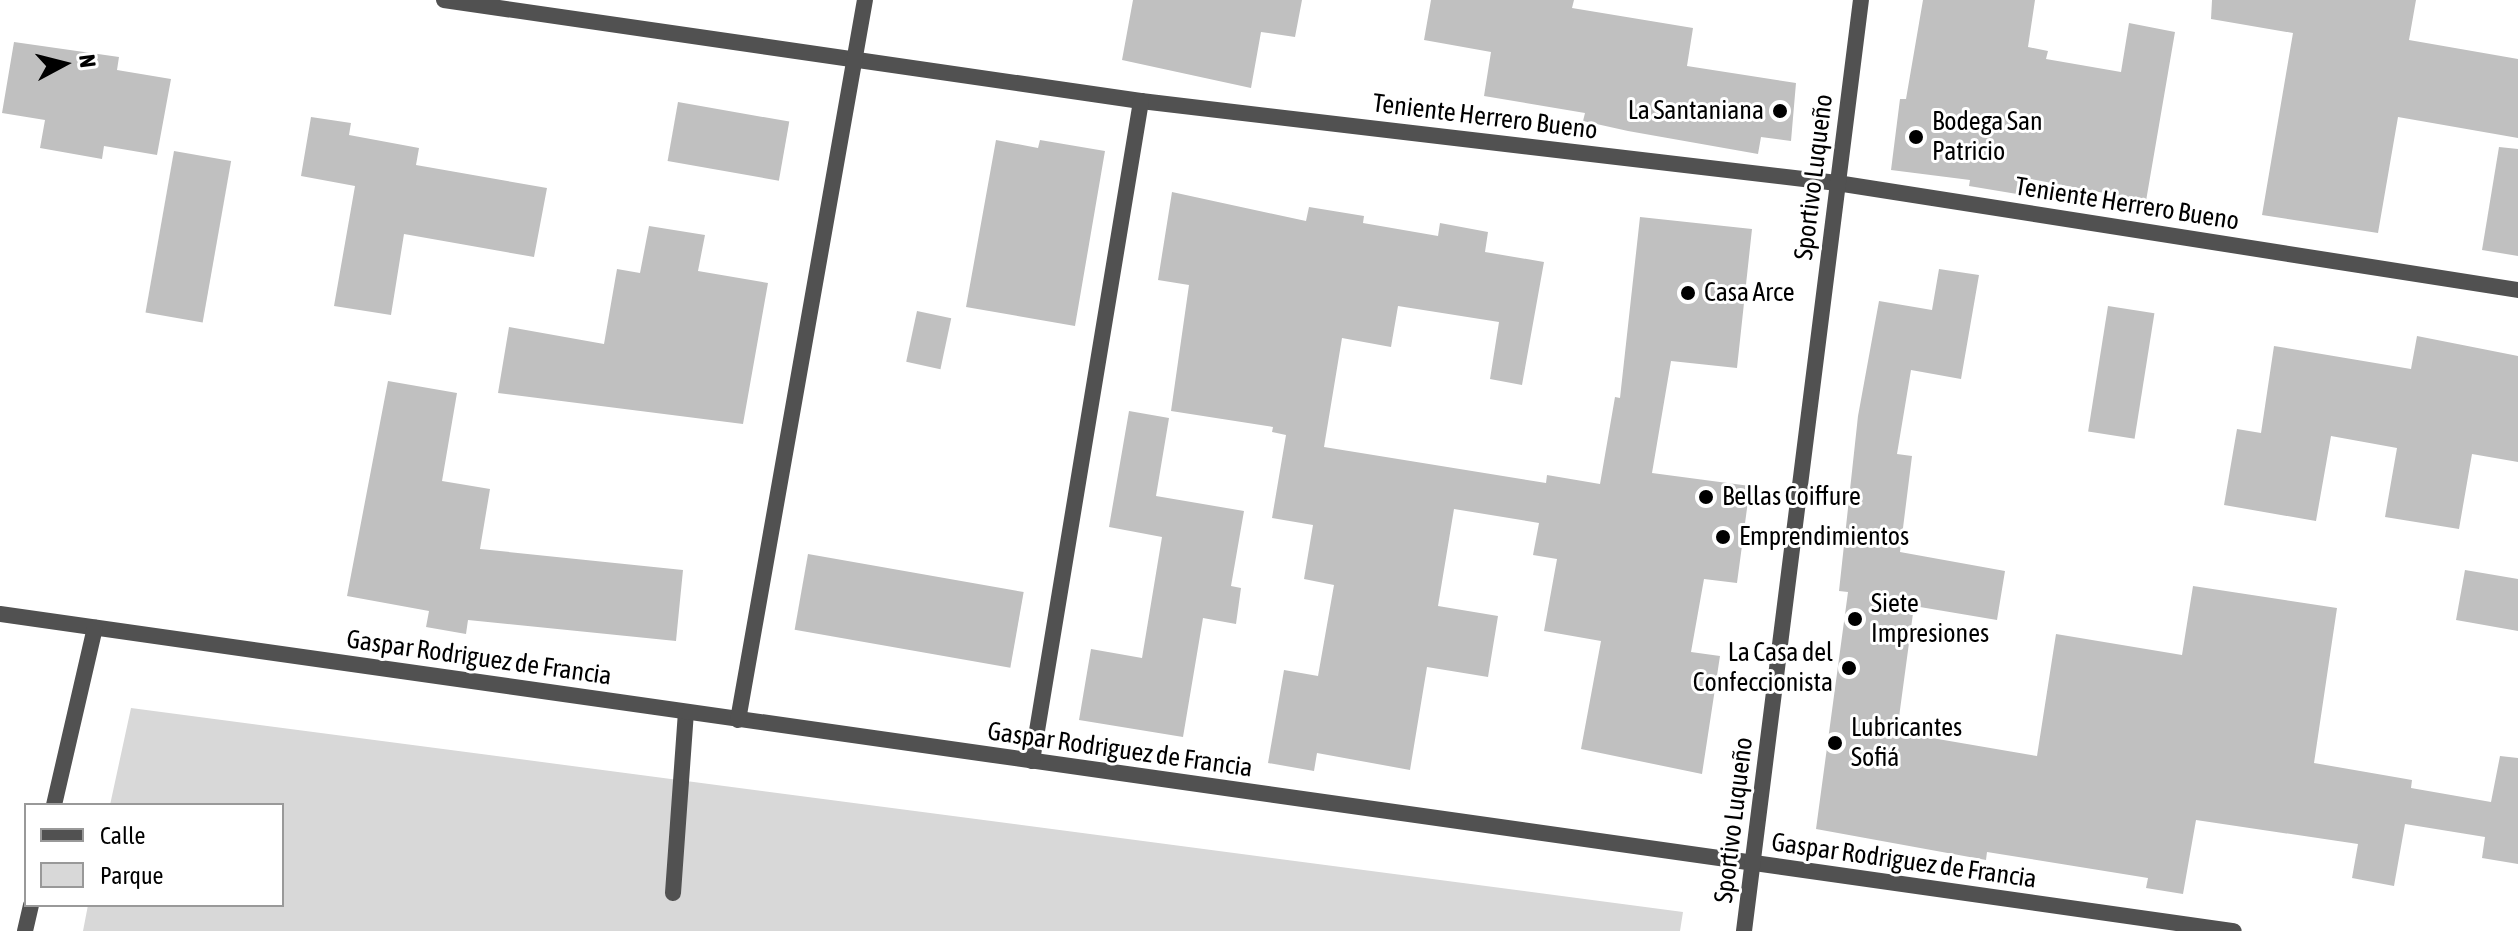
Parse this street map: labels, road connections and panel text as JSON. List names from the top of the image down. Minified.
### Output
{"streets":{"street":["Teniente Herrero Bueno","Sportivo Luqueño","Gaspar Rodriguez de Francia"]},"crossings":[["Teniente Herrero Bueno","Sportivo Luqueño"],["Sportivo Luqueño","Gaspar Rodriguez de Francia"]],"places":["La Santaniana","Bodega San Patricio","Casa Arce","Bellas Coiffure","Emprendimientos","Siete Impresiones","La Casa del Confeccionista","Lubricantes Sofiá"],"legend":["Calle","Parque"],"north":"right"}
